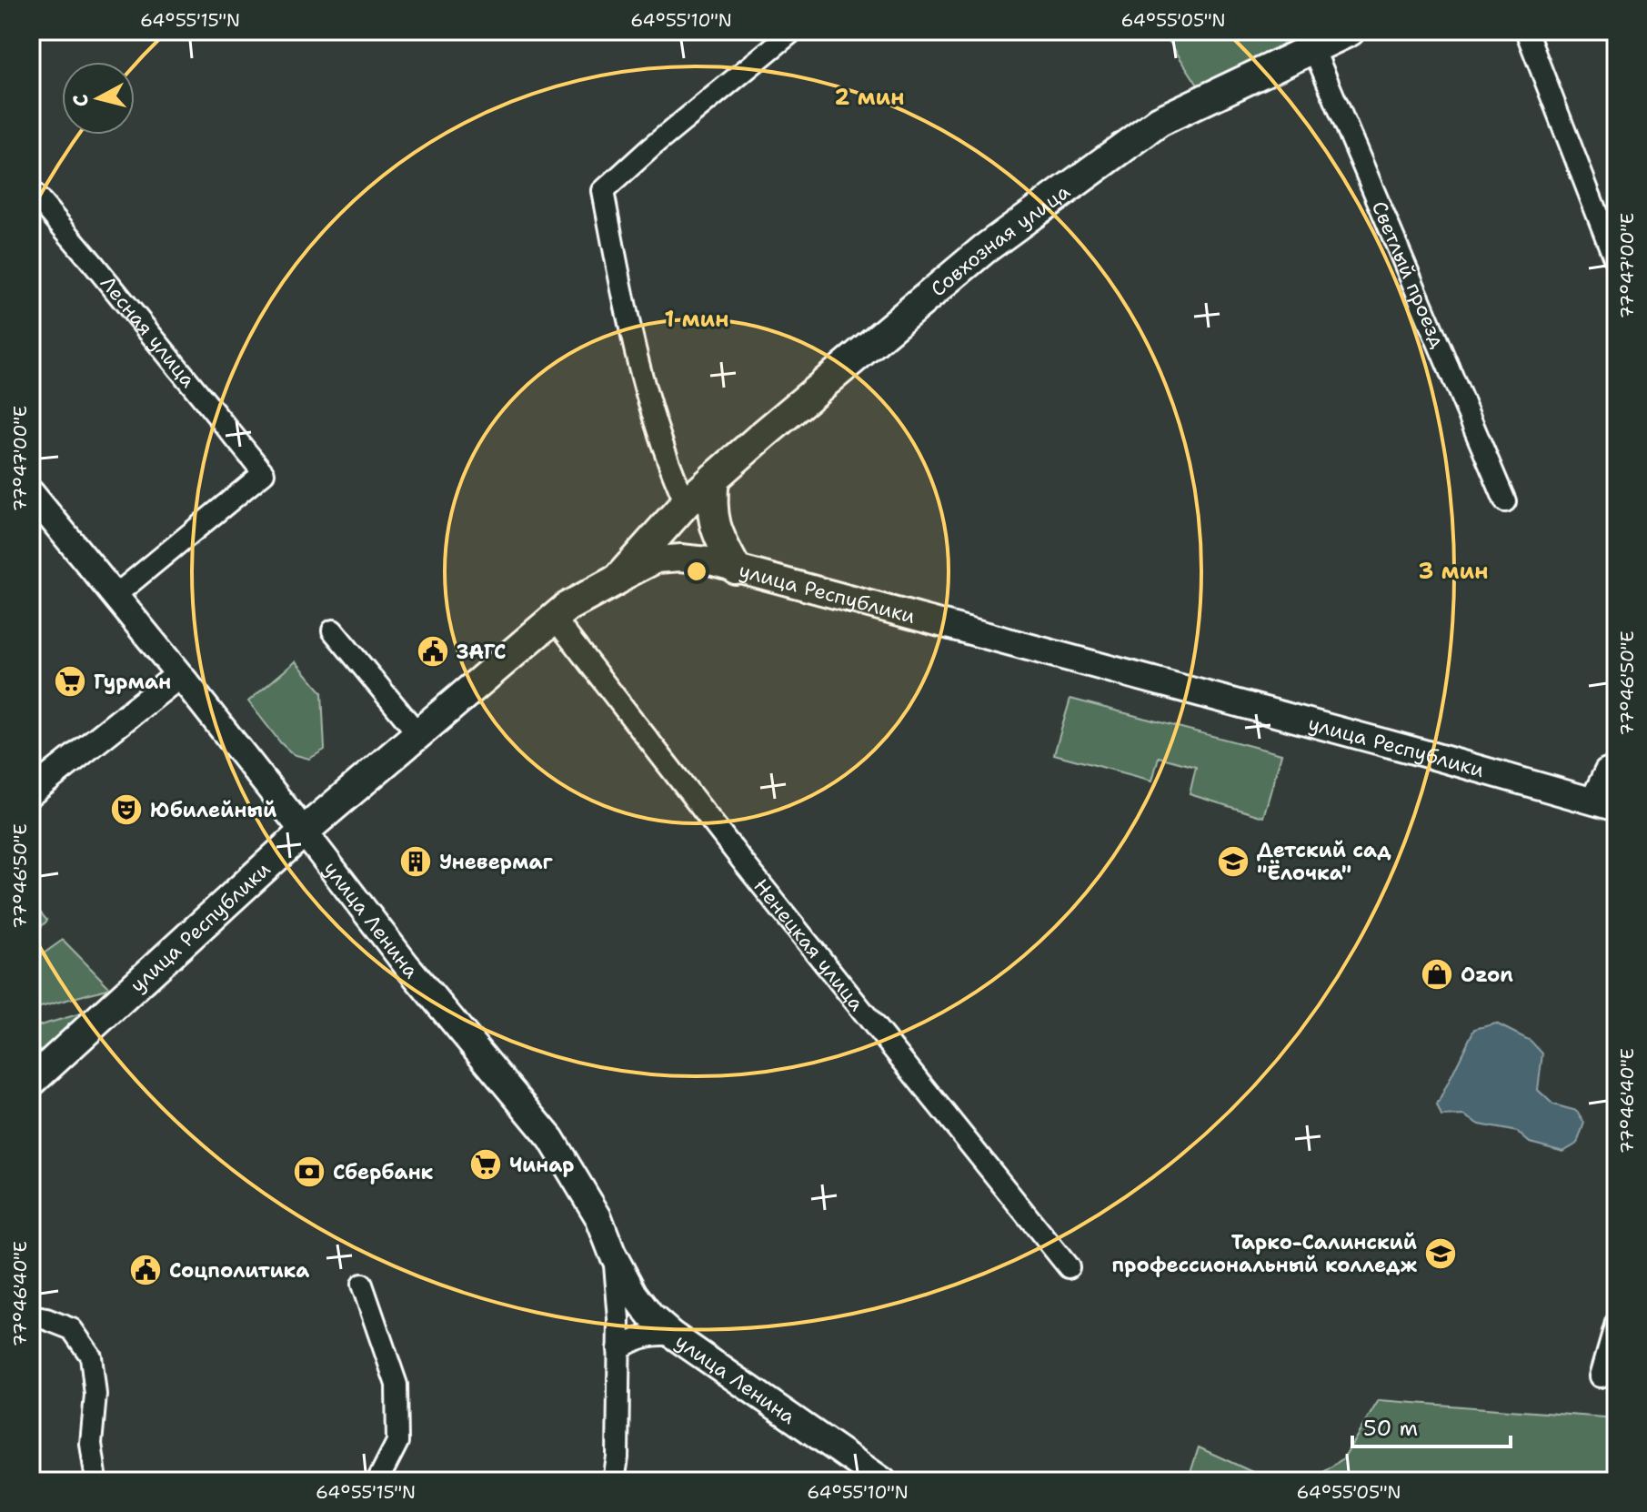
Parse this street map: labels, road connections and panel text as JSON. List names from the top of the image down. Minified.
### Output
{"streets":{"main road":["Совхозная улица","улица Республики"],"street":["Светлый проезд","Лесная улица","улица Ленина","Ненецкая улица"]},"crossings":[["Совхозная улица","Светлый проезд"],["Совхозная улица","улица Республики"],["Лесная улица","улица Ленина"],["улица Республики","улица Ленина"],["улица Республики","Ненецкая улица"]],"places":{"public building":["ЗАГС","Соцполитика"],"supermarket":["Гурман","Чинар"],"theatre":["Юбилейный"],"building":["Уневермаг"],"school or university":["Детский сад \"Ёлочка\"","Тарко-Салинский профессиональный колледж"],"shop":["Ozon"],"bank":["Сбербанк"]},"scale_bar":"50 m","north":"left","coordinates":["64°55'15\"N","64°55'10\"N","64°55'05\"N","77°47'00\"E","77°46'50\"E","77°46'40\"E"],"rings":["2 мин","1 мин","3 мин"]}
